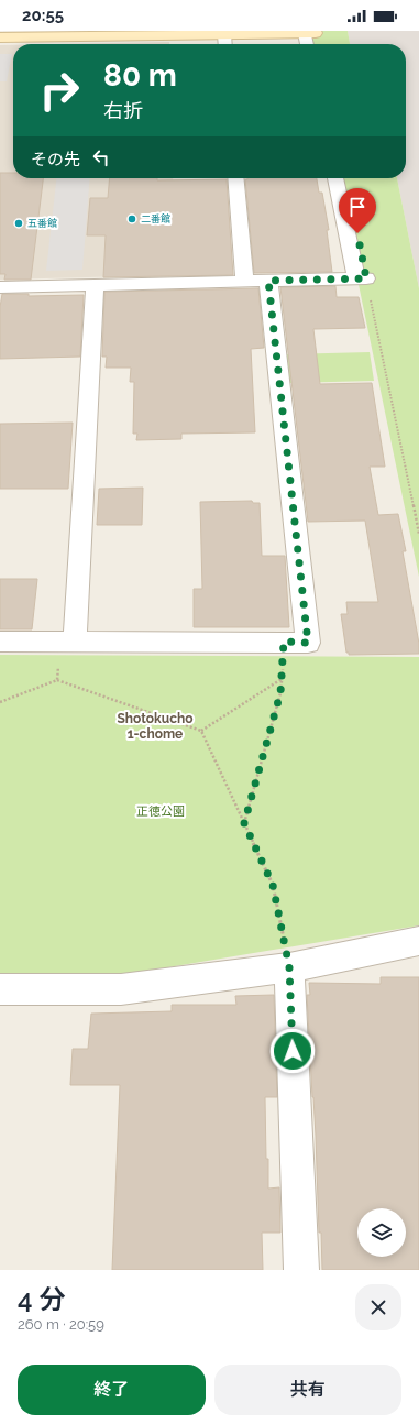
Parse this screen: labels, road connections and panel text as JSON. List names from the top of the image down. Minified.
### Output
{"districts":["Shotokucho 1-chome"],"parks":["正徳公園"],"places":["二番館","五番館"],"page":{"status":"20:55","turn":["80 m","右折"],"then":"その先","heading":["4 分","260 m · 20:59"],"buttons":["終了","共有"]}}
